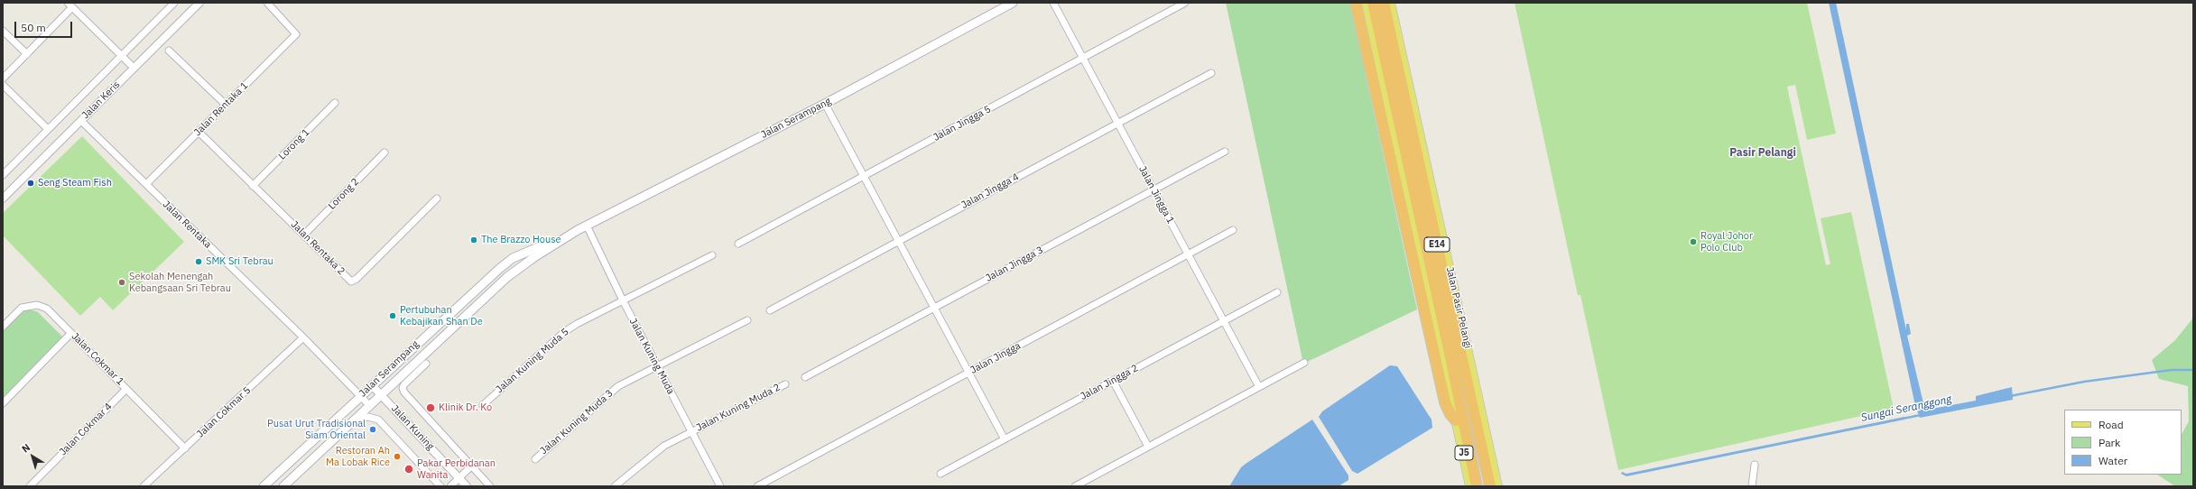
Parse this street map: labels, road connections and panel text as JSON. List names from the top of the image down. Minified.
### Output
{"streets":{"highway":["E14"],"main road":["Jalan Serampang","Jalan Pasir Pelangi","J5"],"street":["Jalan Keris","Jalan Rentaka 1","Jalan Jingga 5","Lorong 1","Jalan Jingga 4","Lorong 2","Jalan Jingga 1","Jalan Rentaka","Jalan Rentaka 2","Jalan Jingga 3","Jalan Kuning Muda","Jalan Jingga","Jalan Cokmar 1","Jalan Kuning Muda 5","Jalan Jingga 2","Jalan Kuning Muda 2","Jalan Cokmar 5","Jalan Kuning Muda 3","Jalan Kuning","Jalan Cokmar 4"]},"crossings":[["Jalan Keris","Jalan Rentaka"],["Jalan Rentaka 1","Jalan Rentaka"],["Jalan Rentaka 1","Jalan Rentaka 2"],["Jalan Serampang","Jalan Rentaka"],["Jalan Serampang","Jalan Kuning Muda"],["Jalan Serampang","Jalan Kuning"],["Jalan Jingga 5","Jalan Jingga 1"],["Lorong 1","Jalan Rentaka 2"],["Jalan Jingga 4","Jalan Jingga 1"],["Lorong 2","Jalan Rentaka 2"],["Jalan Jingga 1","Jalan Jingga 3"],["Jalan Jingga 1","Jalan Jingga"],["Jalan Jingga 1","Jalan Jingga 2"],["Jalan Rentaka","Jalan Cokmar 5"],["Jalan Kuning Muda","Jalan Kuning Muda 5"],["Jalan Kuning Muda","Jalan Kuning Muda 2"],["Jalan Kuning Muda","Jalan Kuning Muda 3"],["Jalan Cokmar 1","Jalan Cokmar 5"],["Jalan Cokmar 1","Jalan Cokmar 4"]],"districts":["Pasir Pelangi"],"water":["Sungai Seranggong"],"places":["Seng Steam Fish","The Brazzo House","Royal Johor Polo Club","SMK Sri Tebrau","Sekolah Menengah Kebangsaan Sri Tebrau","Pertubuhan Kebajikan Shan De","Klinik Dr. Ko","Pusat Urut Tradisional Siam Oriental","Restoran Ah Ma Lobak Rice","Pakar Perbidanan Wanita"],"legend":["Road","Park","Water"],"scale_bar":"50 m","north":"top left"}
